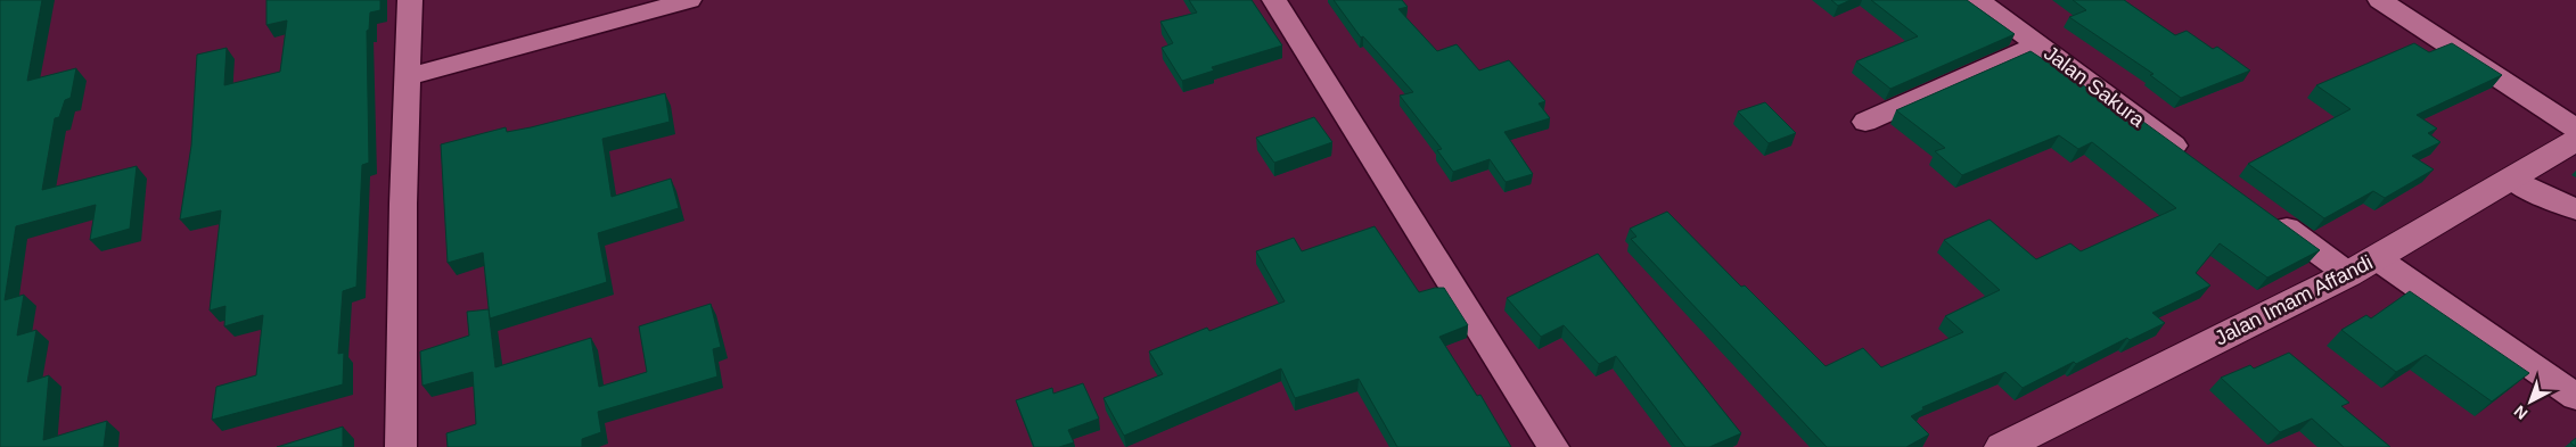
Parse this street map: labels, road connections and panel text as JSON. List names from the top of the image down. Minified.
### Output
{"streets":{"street":["Jalan Sakura","Jalan Imam Affandi"]},"north":"bottom left"}
